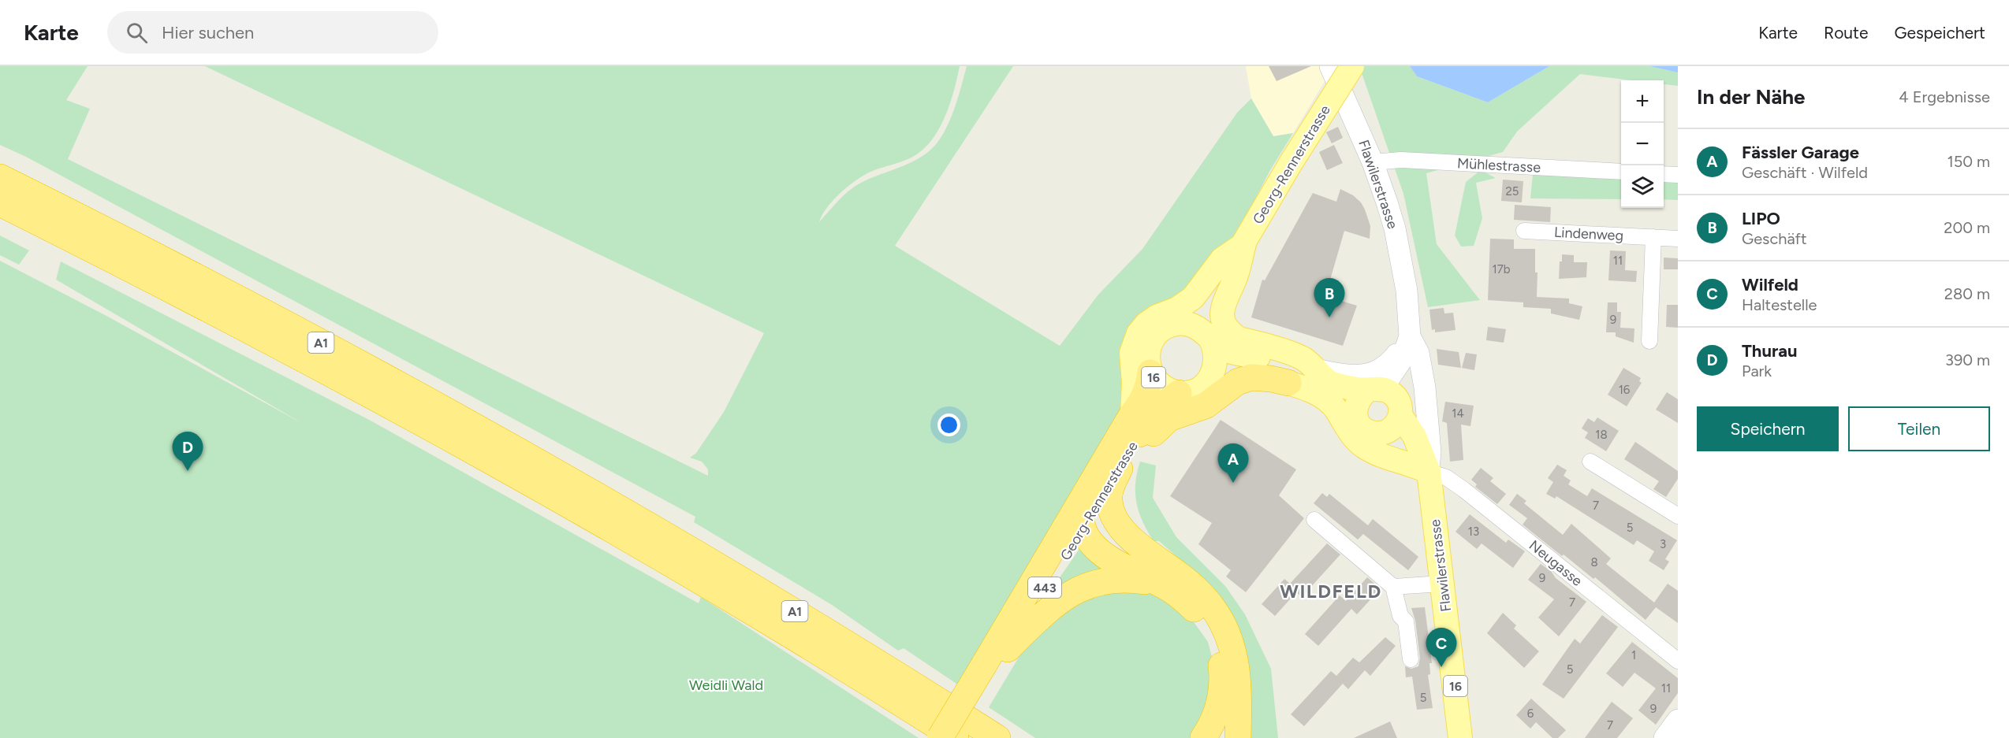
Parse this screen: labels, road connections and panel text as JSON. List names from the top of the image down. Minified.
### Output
{"streets":{"highway":["Georg-Rennerstrasse","A1","443"],"main road":["Flawilerstrasse","16"],"street":["Mühlestrasse","Lindenweg","Neugasse"]},"crossings":[["Georg-Rennerstrasse","A1"],["Georg-Rennerstrasse","16"],["Mühlestrasse","Flawilerstrasse"],["Flawilerstrasse","Neugasse"]],"districts":["WILDFELD"],"parks":["Weidli Wald"],"house_numbers":["25","11","17b","9","16","14","18","7","5","13","3","8","9","7","1","5","11","5","9","6","7"],"page":{"header":"Karte","search":"Hier suchen","nav":["Karte","Route","Gespeichert"],"heading":["In der Nähe","4 Ergebnisse"],"map_buttons":["+","−"],"list":[{"mark":"A","name":"Fässler Garage","note":"Geschäft · Wilfeld","value":"150 m"},{"mark":"B","name":"LIPO","note":"Geschäft","value":"200 m"},{"mark":"C","name":"Wilfeld","note":"Haltestelle","value":"280 m"},{"mark":"D","name":"Thurau","note":"Park","value":"390 m"}],"pins":["B","D","A","C"],"buttons":["Speichern","Teilen"]}}
